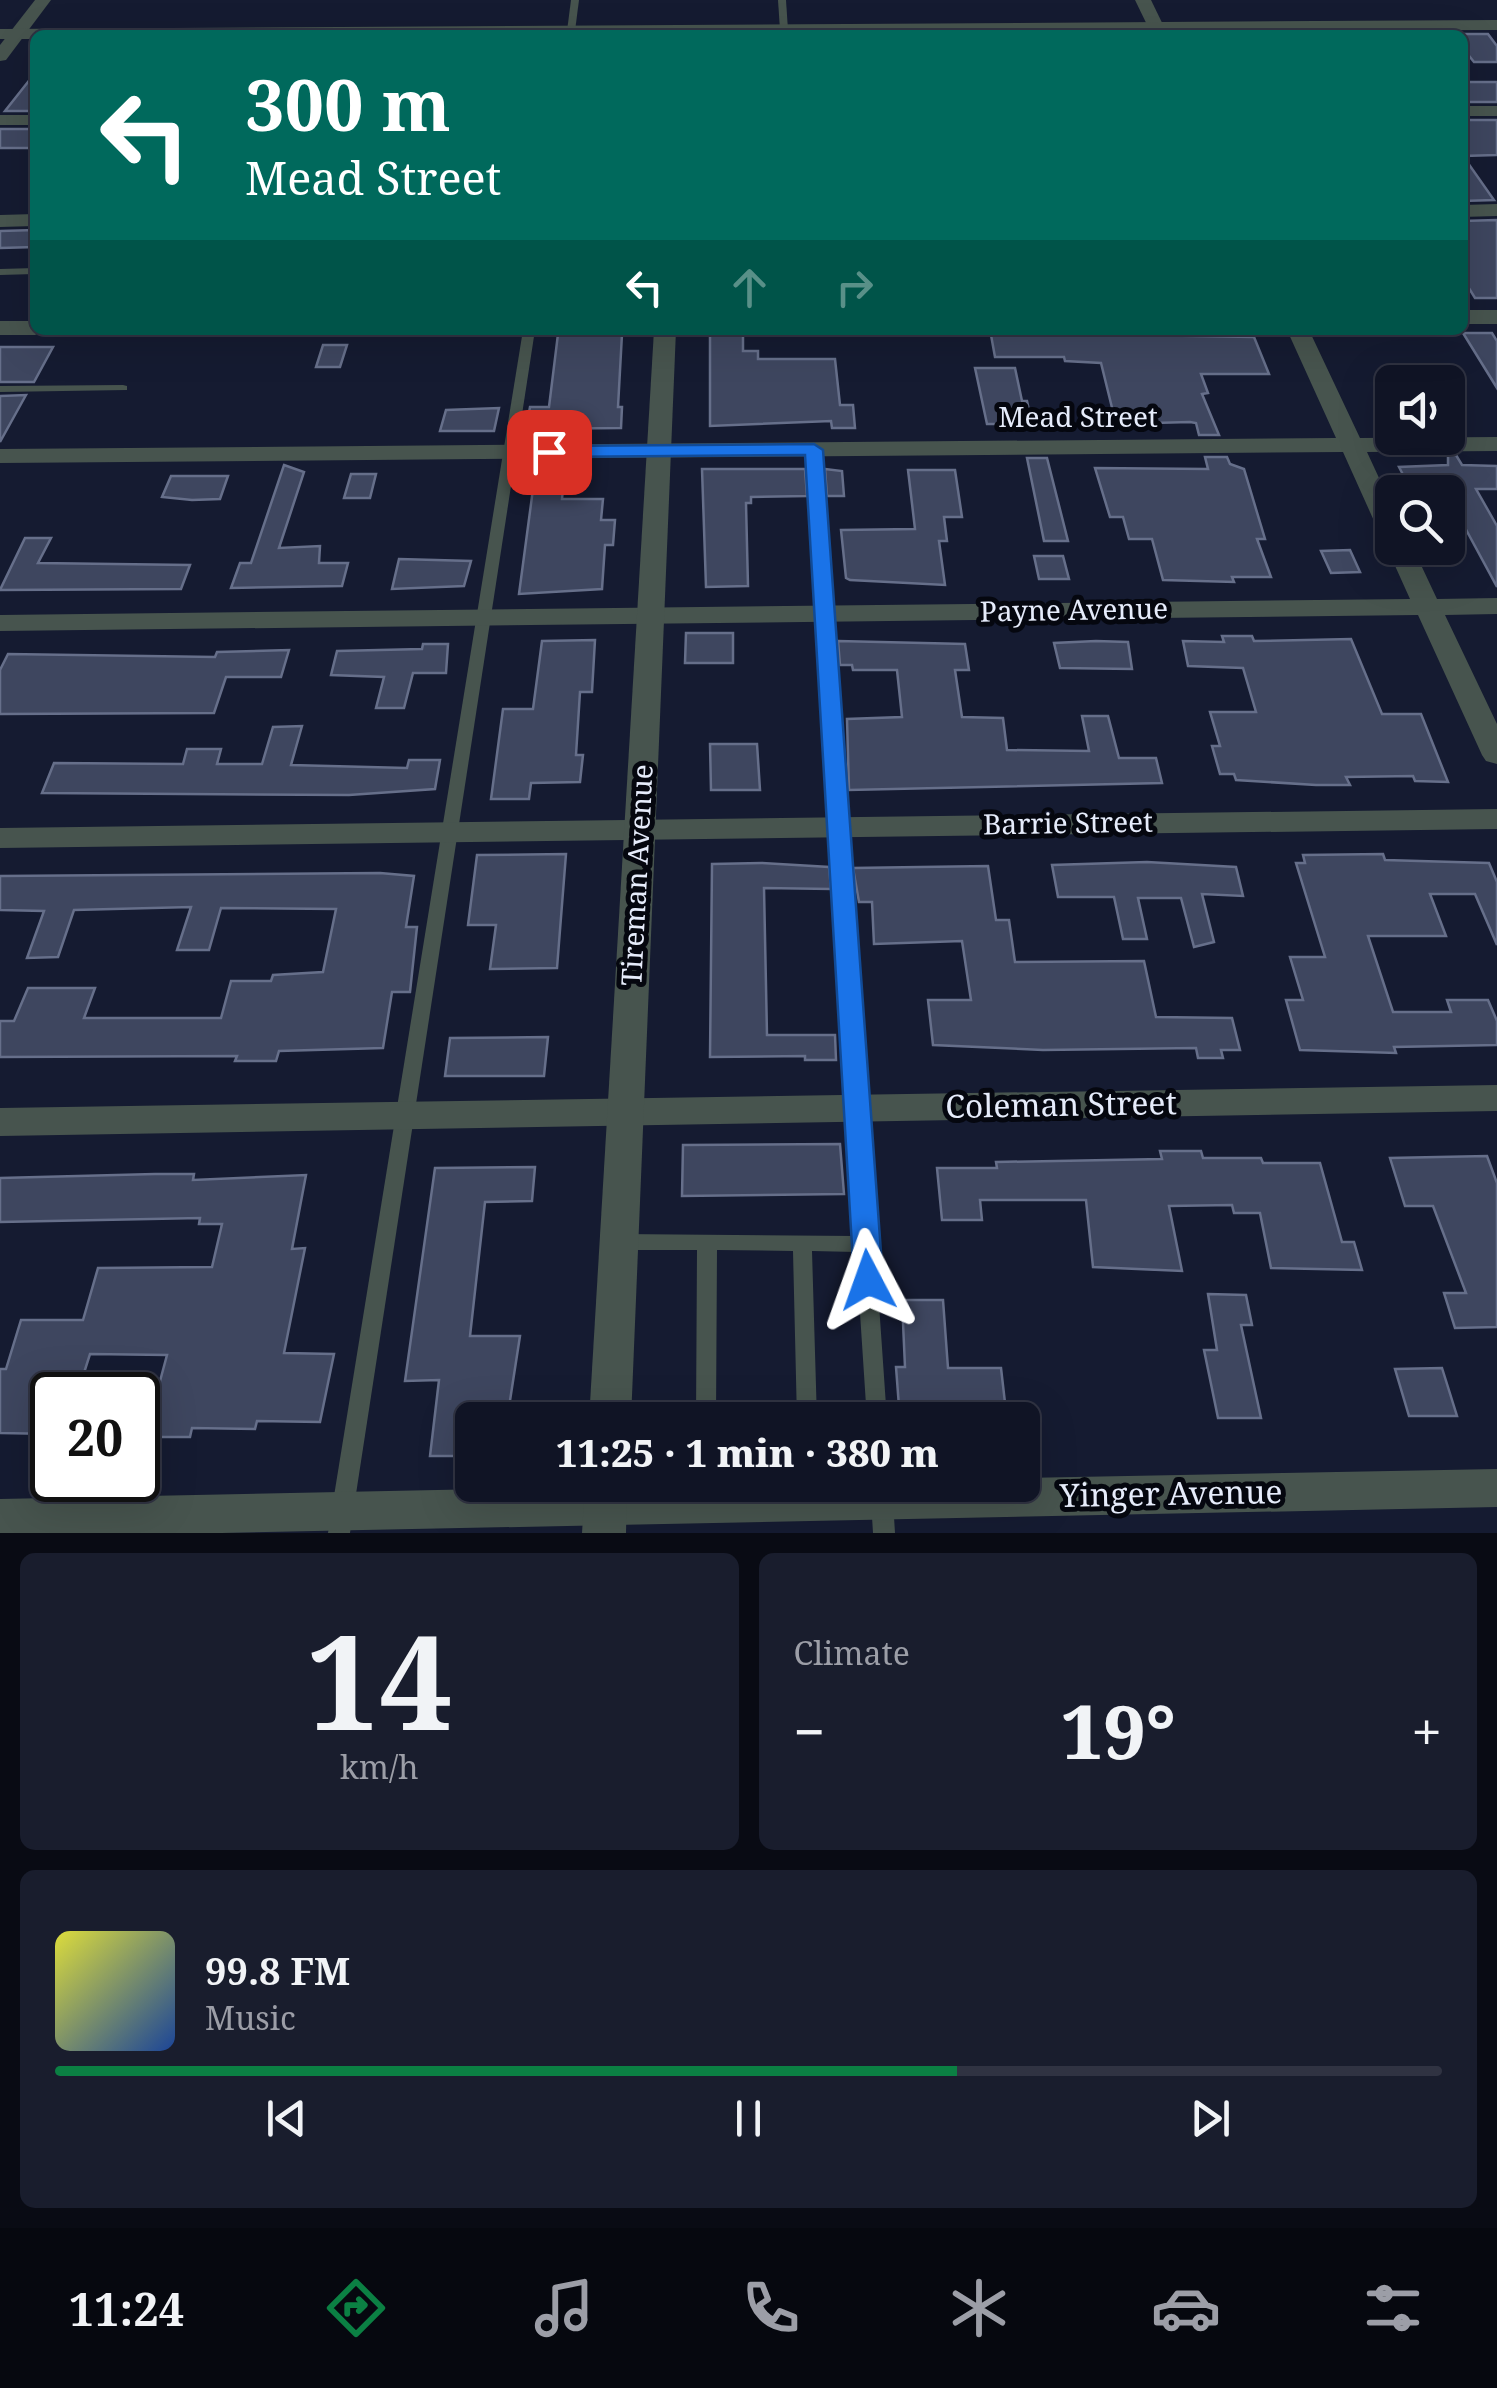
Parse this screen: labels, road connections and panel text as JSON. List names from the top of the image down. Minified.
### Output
{"streets":{"street":["Mead Street","Payne Avenue","Barrie Street","Tireman Avenue","Coleman Street","Yinger Avenue"]},"crossings":[["Mead Street","Tireman Avenue"],["Payne Avenue","Tireman Avenue"],["Barrie Street","Tireman Avenue"],["Tireman Avenue","Coleman Street"]],"page":{"turn":["300 m","Mead Street"],"limit":"20","trip":"11:25 · 1 min · 380 m","tile":[["14","km/h"],"Climate"],"heat":["−","19°","+"],"song":["99.8 FM","Music"],"tabs":"11:24"}}
